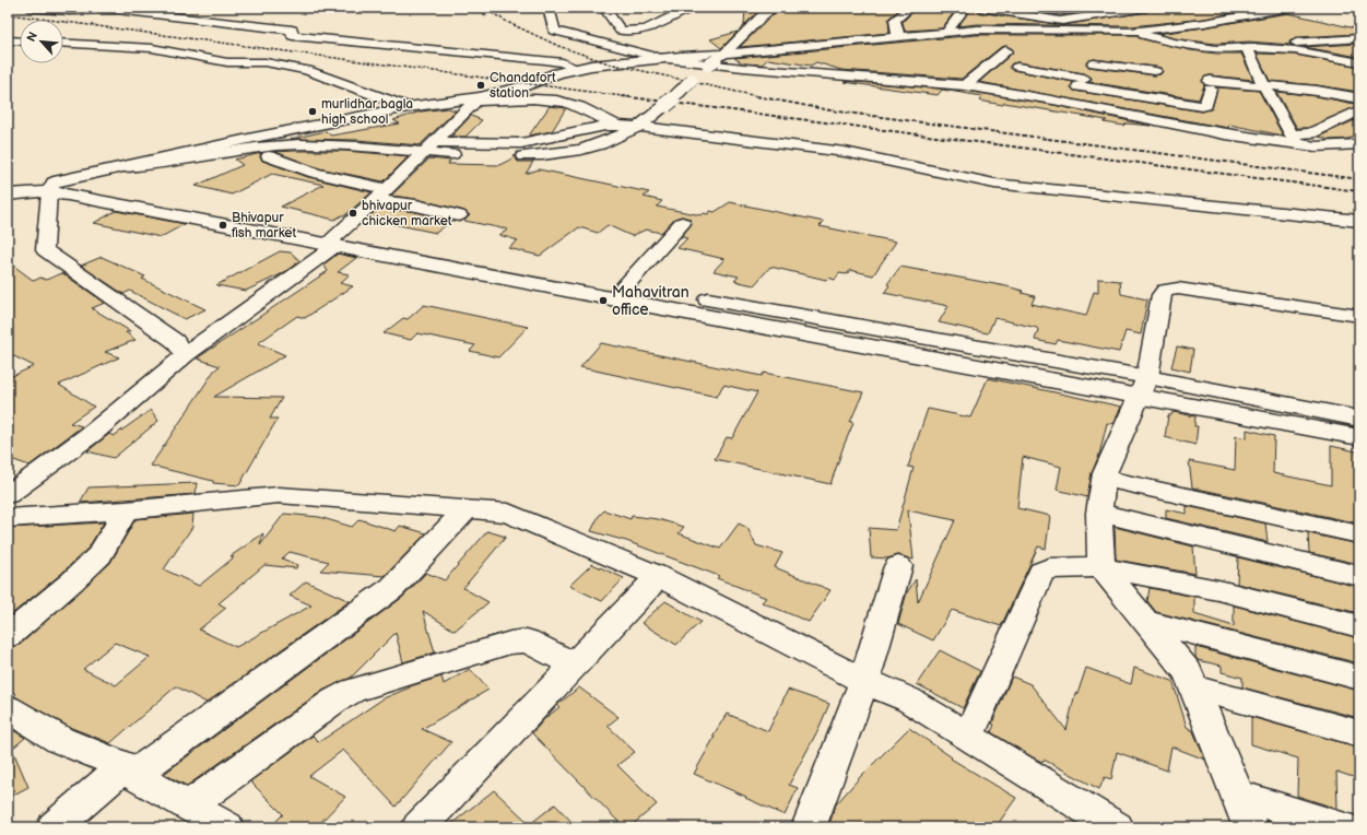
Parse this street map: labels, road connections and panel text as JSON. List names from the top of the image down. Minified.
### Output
{"places":["Chandafort station","murlidhar bagla high school","bhivapur chicken market","Bhivapur fish market","Mahavitran office"],"north":"top left"}
